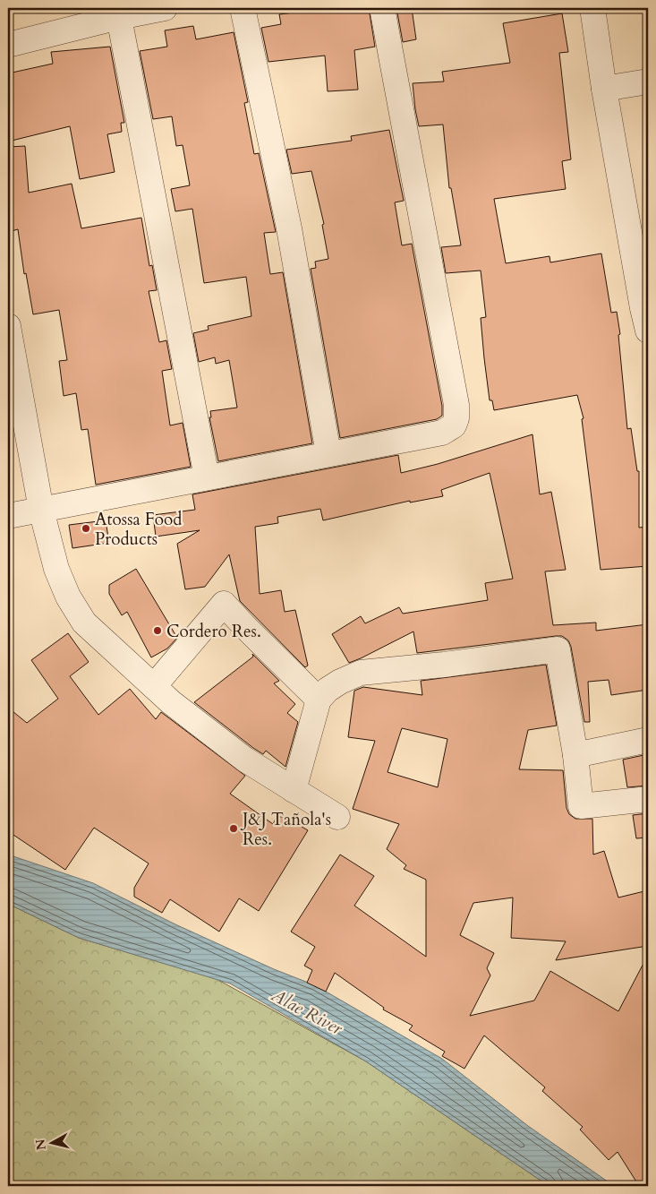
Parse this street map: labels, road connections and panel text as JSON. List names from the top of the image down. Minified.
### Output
{"water":["Alae River"],"places":["Atossa Food Products","Cordero Res.","J&J Tañola's Res."],"north":"left"}
